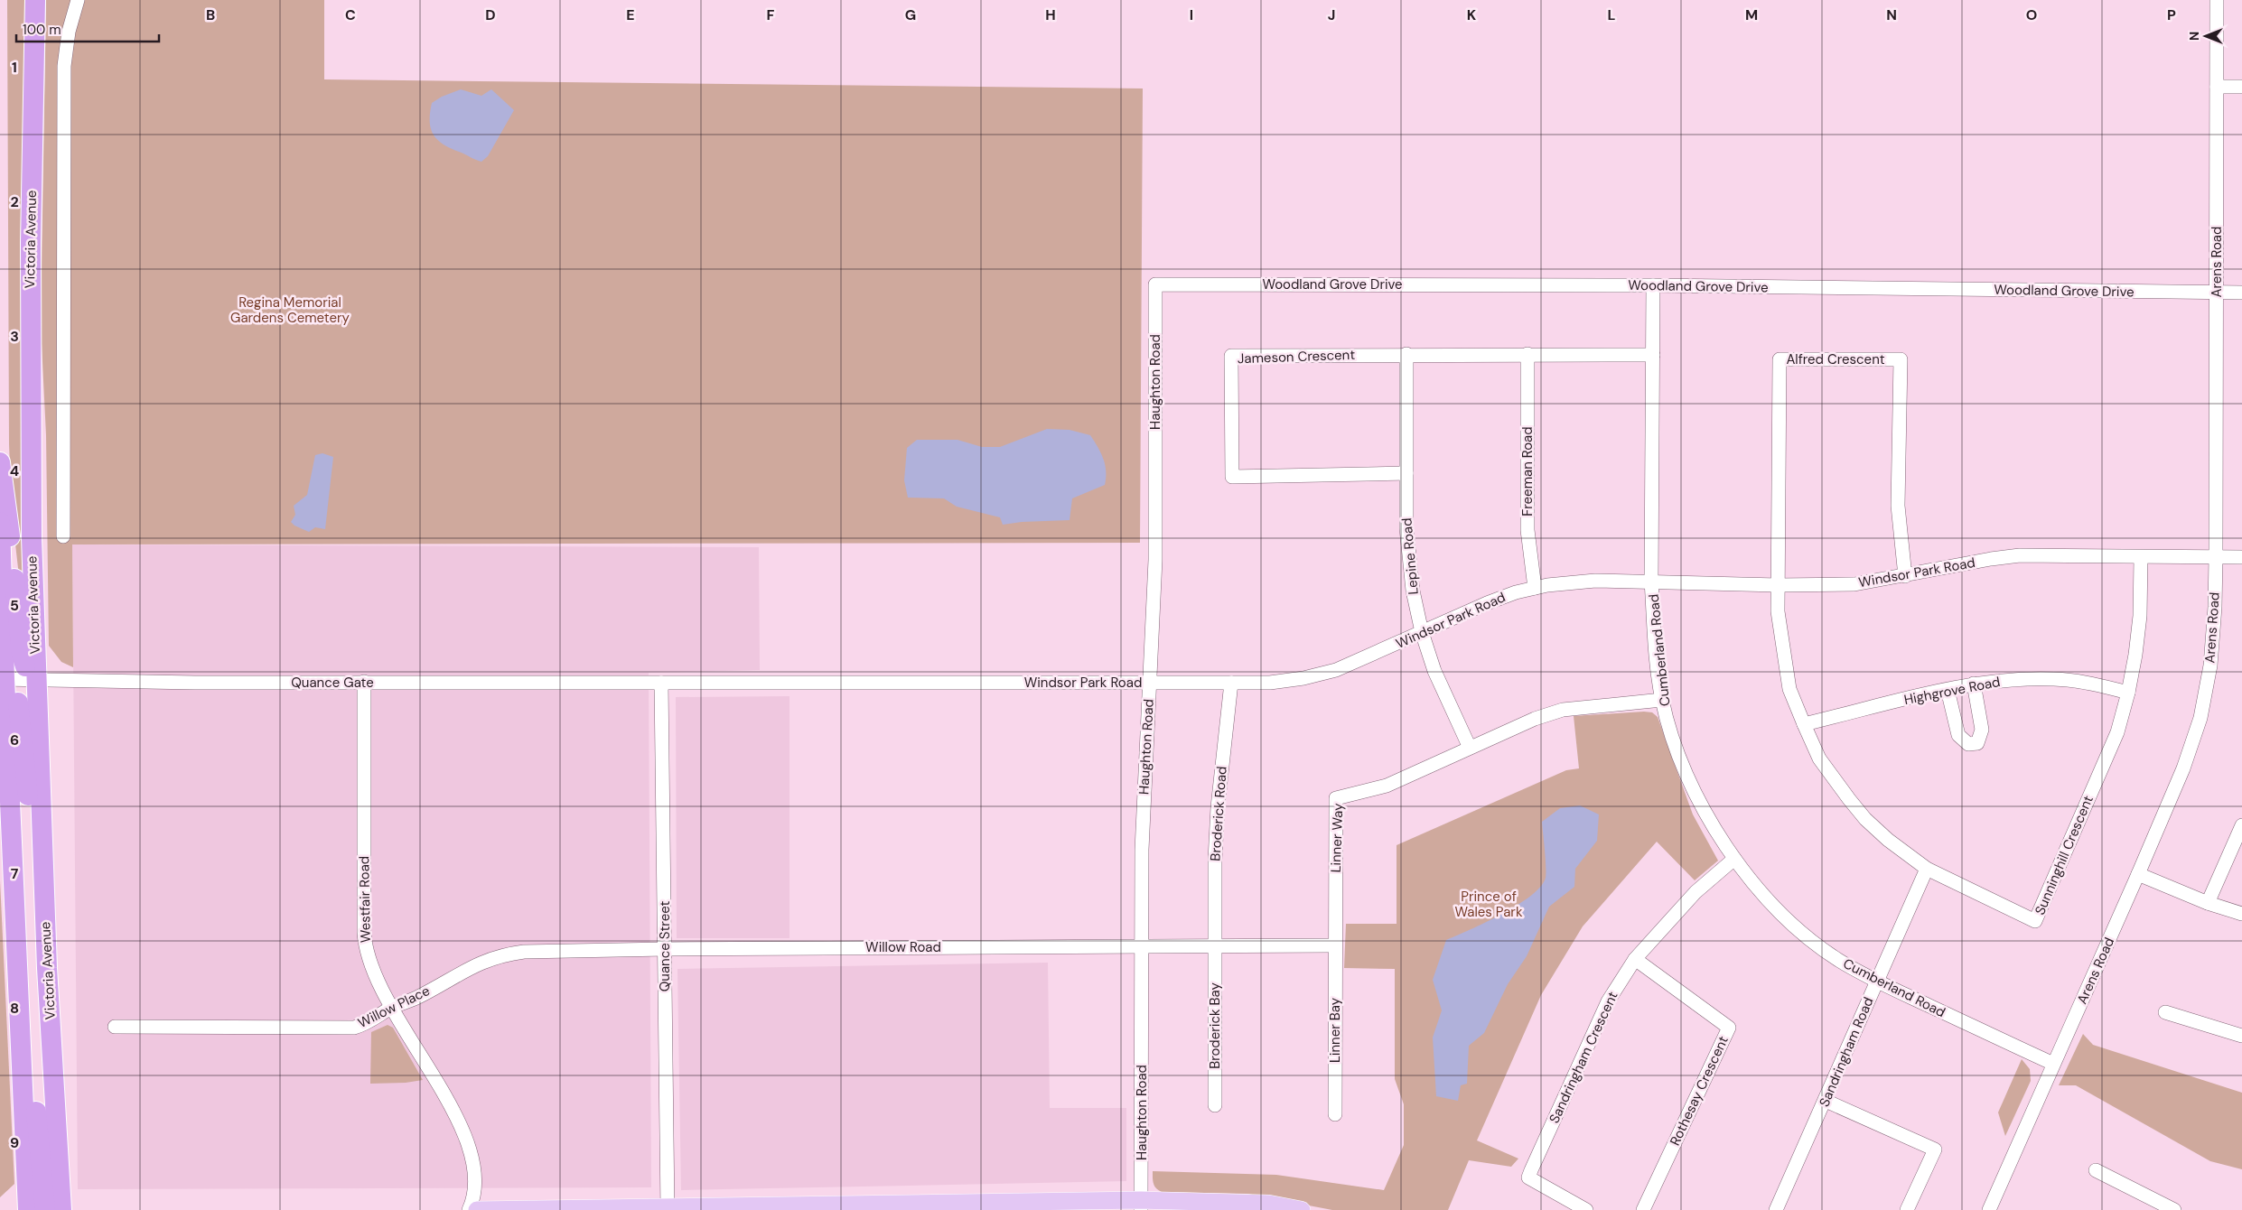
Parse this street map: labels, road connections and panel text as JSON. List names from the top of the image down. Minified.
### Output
{"streets":{"highway":["Victoria Avenue"],"street":["Arens Road","Woodland Grove Drive","Jameson Crescent","Alfred Crescent","Haughton Road","Freeman Road","Lepine Road","Windsor Park Road","Cumberland Road","Quance Gate","Highgrove Road","Broderick Road","Linner Way","Sunninghill Crescent","Westfair Road","Quance Street","Willow Road","Willow Place","Broderick Bay","Linner Bay","Sandringham Road","Sandringham Crescent","Rothesay Crescent"]},"crossings":[["Victoria Avenue","Quance Gate"],["Arens Road","Woodland Grove Drive"],["Arens Road","Windsor Park Road"],["Arens Road","Cumberland Road"],["Woodland Grove Drive","Haughton Road"],["Woodland Grove Drive","Cumberland Road"],["Jameson Crescent","Freeman Road"],["Jameson Crescent","Lepine Road"],["Jameson Crescent","Cumberland Road"],["Alfred Crescent","Windsor Park Road"],["Alfred Crescent","Sunninghill Crescent"],["Haughton Road","Windsor Park Road"],["Haughton Road","Willow Road"],["Freeman Road","Windsor Park Road"],["Lepine Road","Windsor Park Road"],["Lepine Road","Linner Way"],["Windsor Park Road","Cumberland Road"],["Windsor Park Road","Quance Gate"],["Windsor Park Road","Broderick Road"],["Windsor Park Road","Sunninghill Crescent"],["Windsor Park Road","Quance Street"],["Cumberland Road","Linner Way"],["Cumberland Road","Sandringham Road"],["Cumberland Road","Sandringham Crescent"],["Quance Gate","Westfair Road"],["Quance Gate","Quance Street"],["Highgrove Road","Sunninghill Crescent"],["Broderick Road","Broderick Bay"],["Linner Way","Linner Bay"],["Sunninghill Crescent","Sandringham Road"],["Westfair Road","Willow Place"],["Quance Street","Willow Road"],["Quance Street","Willow Place"],["Willow Road","Willow Place"],["Sandringham Crescent","Rothesay Crescent"]],"parks":["Regina Memorial Gardens Cemetery","Prince of Wales Park"],"scale_bar":"100 m","north":"left","grid":{"columns":["B","C","D","E","F","G","H","I","J","K","L","M","N","O","P"],"rows":["1","2","3","4","5","6","7","8","9"]}}
